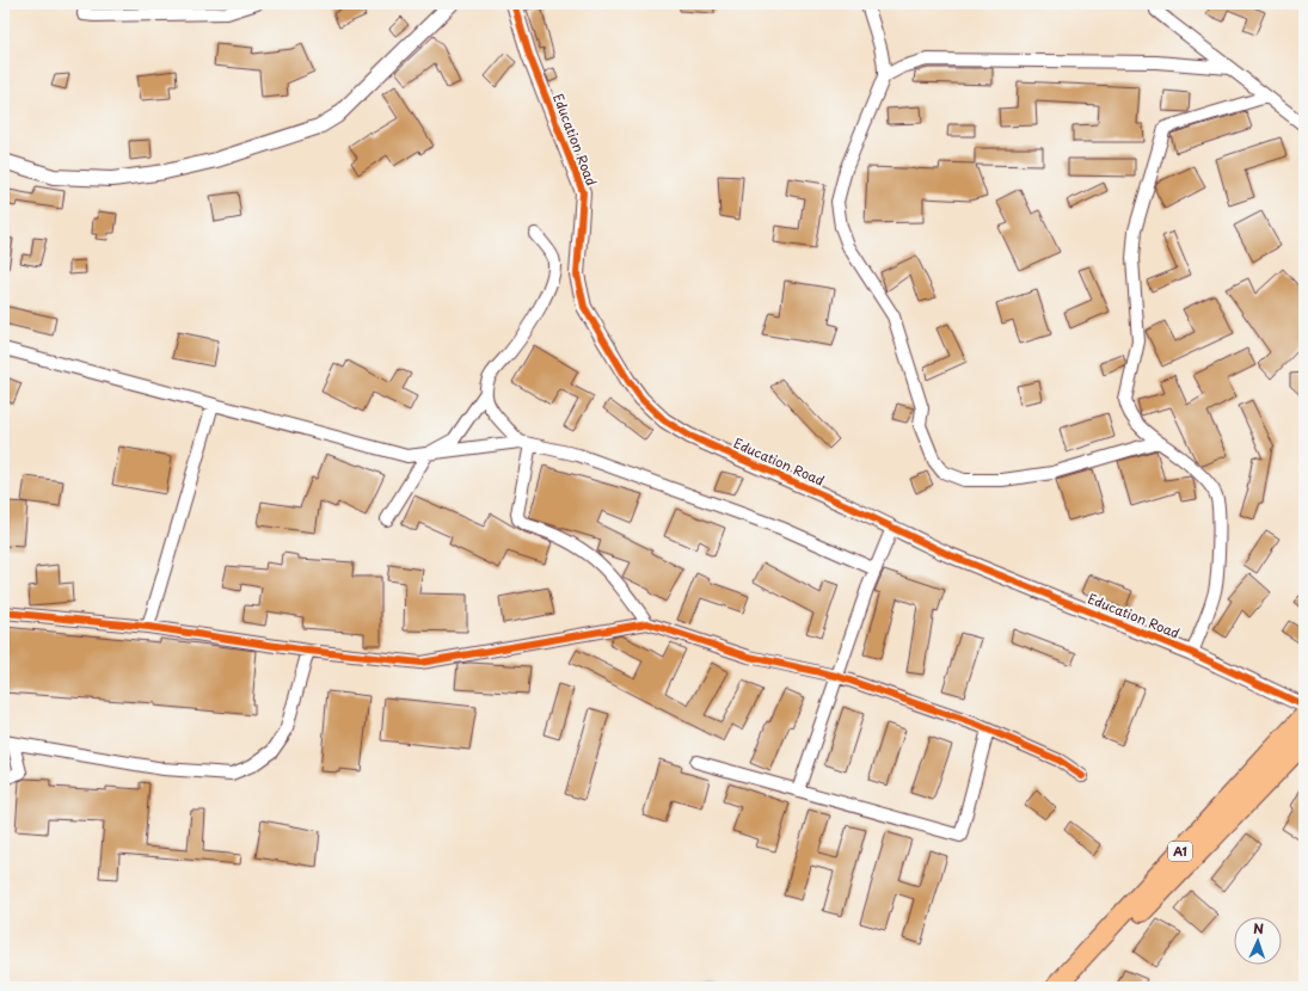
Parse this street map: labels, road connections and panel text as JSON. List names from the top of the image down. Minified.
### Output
{"streets":{"highway":["A1"],"street":["Education Road"]},"north":"top"}
